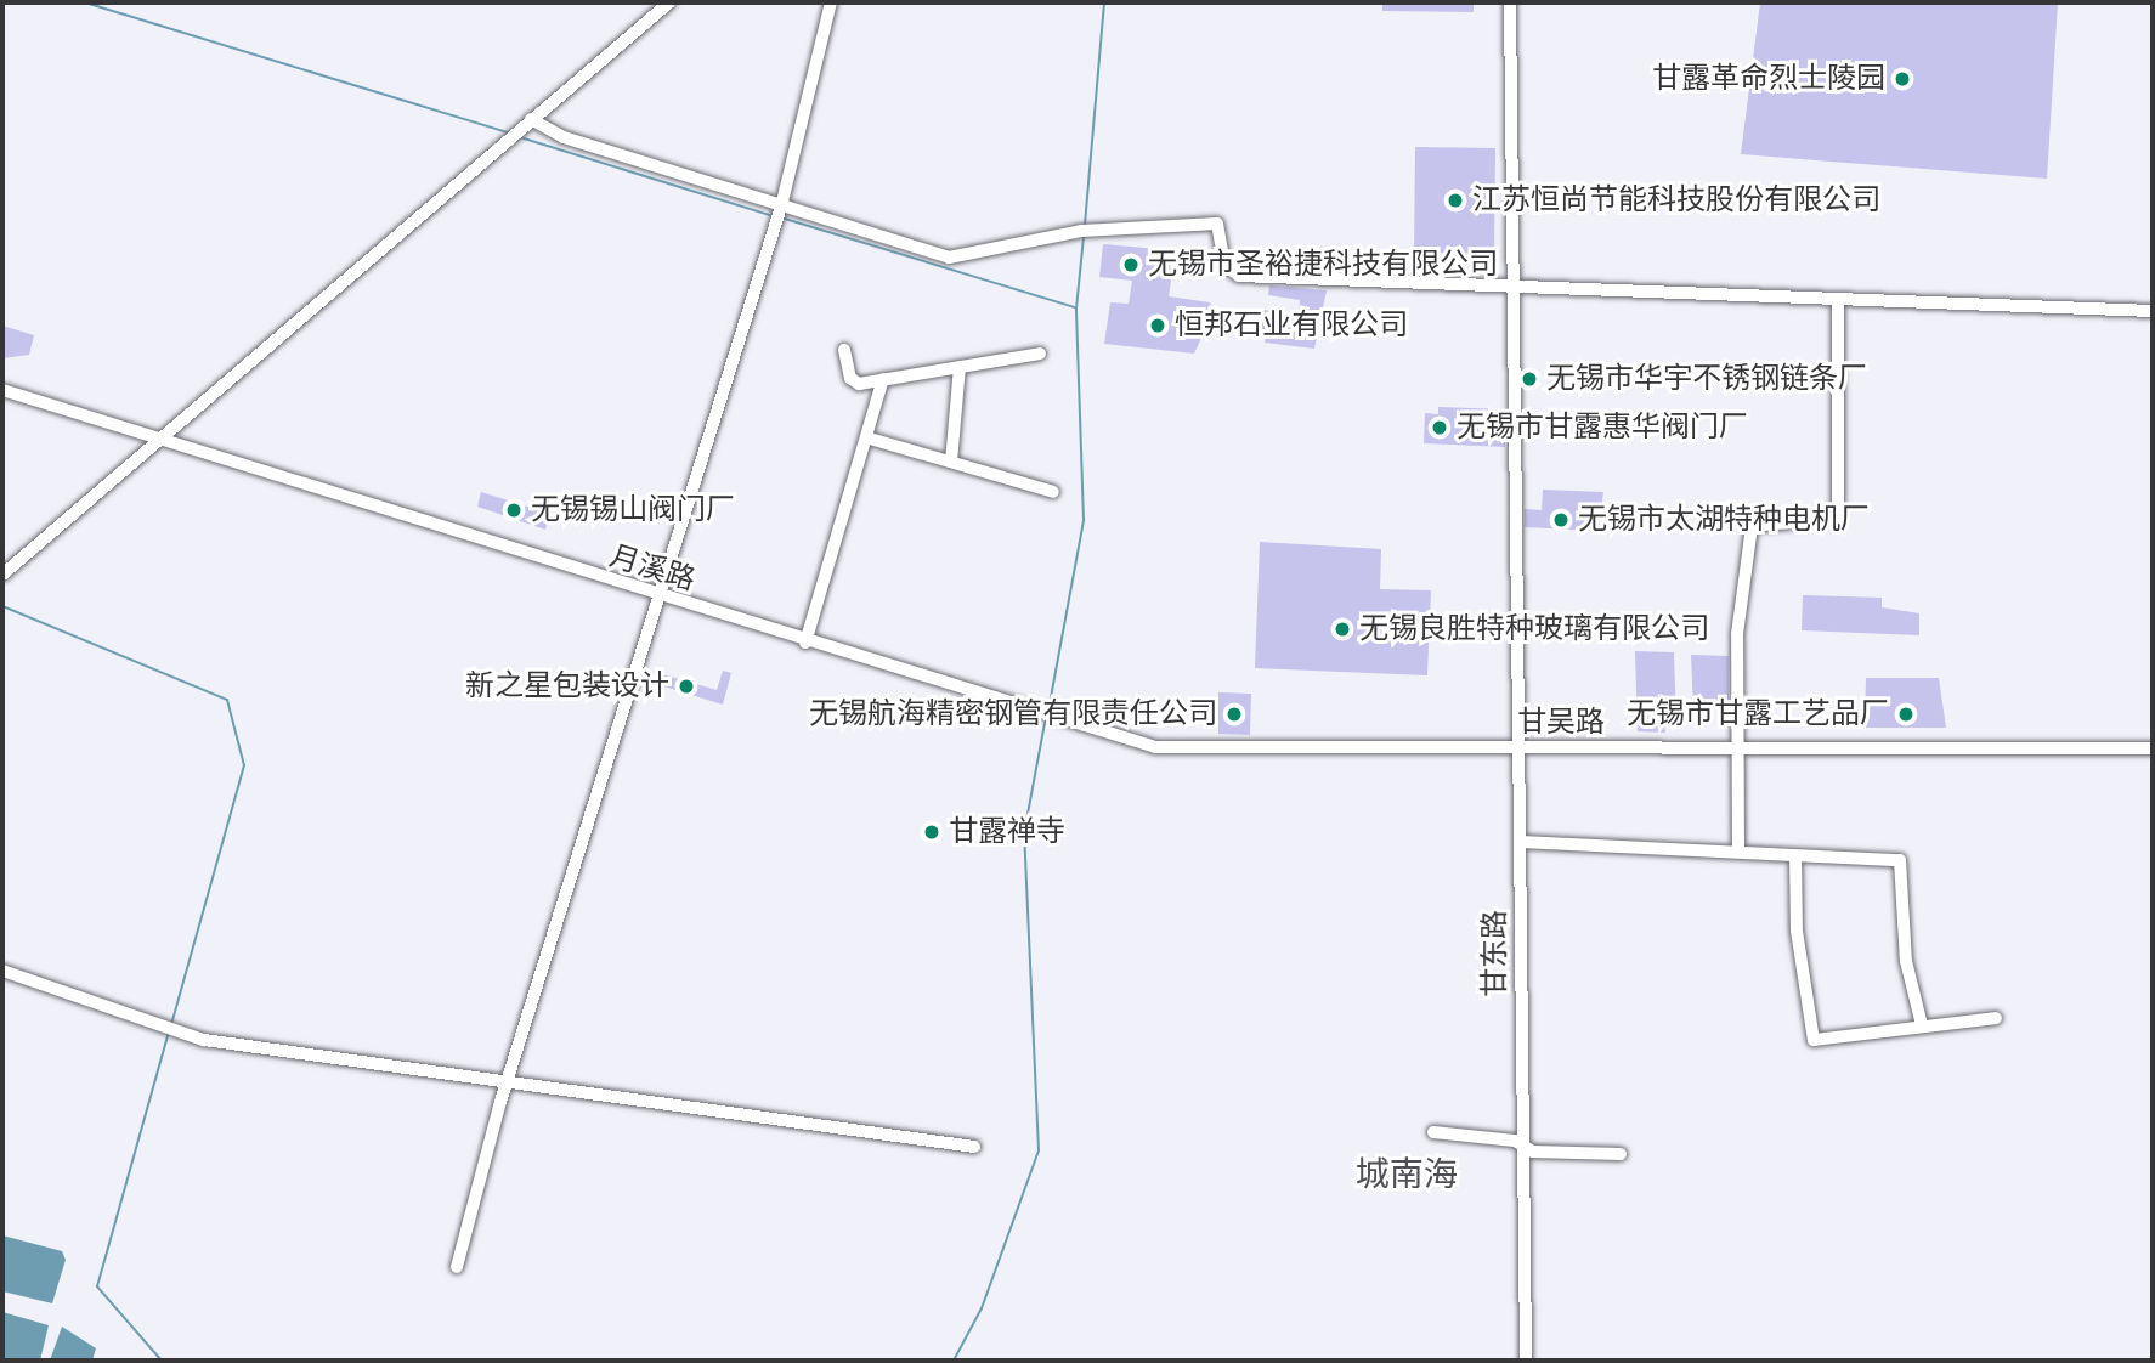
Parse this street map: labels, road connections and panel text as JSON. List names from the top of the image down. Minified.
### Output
{"streets":{"street":["月溪路","甘吴路","甘东路"]},"crossings":[["月溪路","甘吴路"],["甘吴路","甘东路"]],"districts":["城南海"],"places":["甘露革命烈士陵园","江苏恒尚节能科技股份有限公司","无锡市圣裕捷科技有限公司","恒邦石业有限公司","无锡市华宇不锈钢链条厂","无锡市甘露惠华阀门厂","无锡锡山阀门厂","无锡市太湖特种电机厂","无锡良胜特种玻璃有限公司","新之星包装设计","无锡航海精密钢管有限责任公司","无锡市甘露工艺品厂","甘露禅寺"]}
